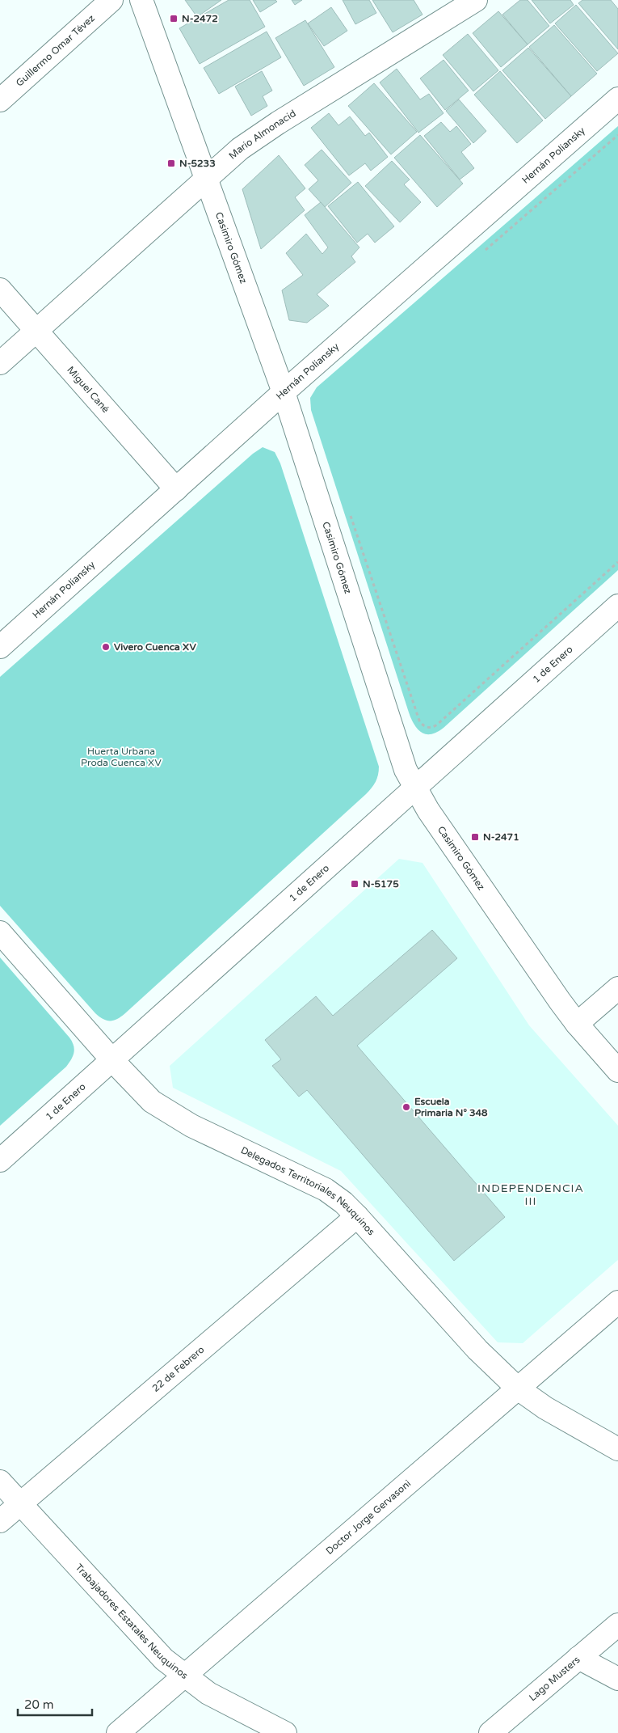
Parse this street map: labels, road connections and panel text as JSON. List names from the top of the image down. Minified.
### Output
{"streets":{"street":["Guillermo Omar Tévez","Mario Almonacid","Hernán Poliansky","Casimiro Gómez","Miguel Cané","1 de Enero","Delegados Territoriales Neuquinos","22 de Febrero","Doctor Jorge Gervasoni","Trabajadores Estatales Neuquinos","Lago Musters"]},"crossings":[["Mario Almonacid","Casimiro Gómez"],["Mario Almonacid","Miguel Cané"],["Hernán Poliansky","Casimiro Gómez"],["Hernán Poliansky","Miguel Cané"],["Casimiro Gómez","1 de Enero"],["1 de Enero","Delegados Territoriales Neuquinos"],["Delegados Territoriales Neuquinos","22 de Febrero"],["Delegados Territoriales Neuquinos","Doctor Jorge Gervasoni"],["22 de Febrero","Trabajadores Estatales Neuquinos"],["Doctor Jorge Gervasoni","Trabajadores Estatales Neuquinos"]],"districts":["INDEPENDENCIA III"],"parks":["Huerta Urbana Proda Cuenca XV"],"places":{"transit":["N-2472","N-5233","N-2471","N-5175"],"other":["Vivero Cuenca XV","Escuela Primaria N° 348"]},"scale_bar":"20 m"}
